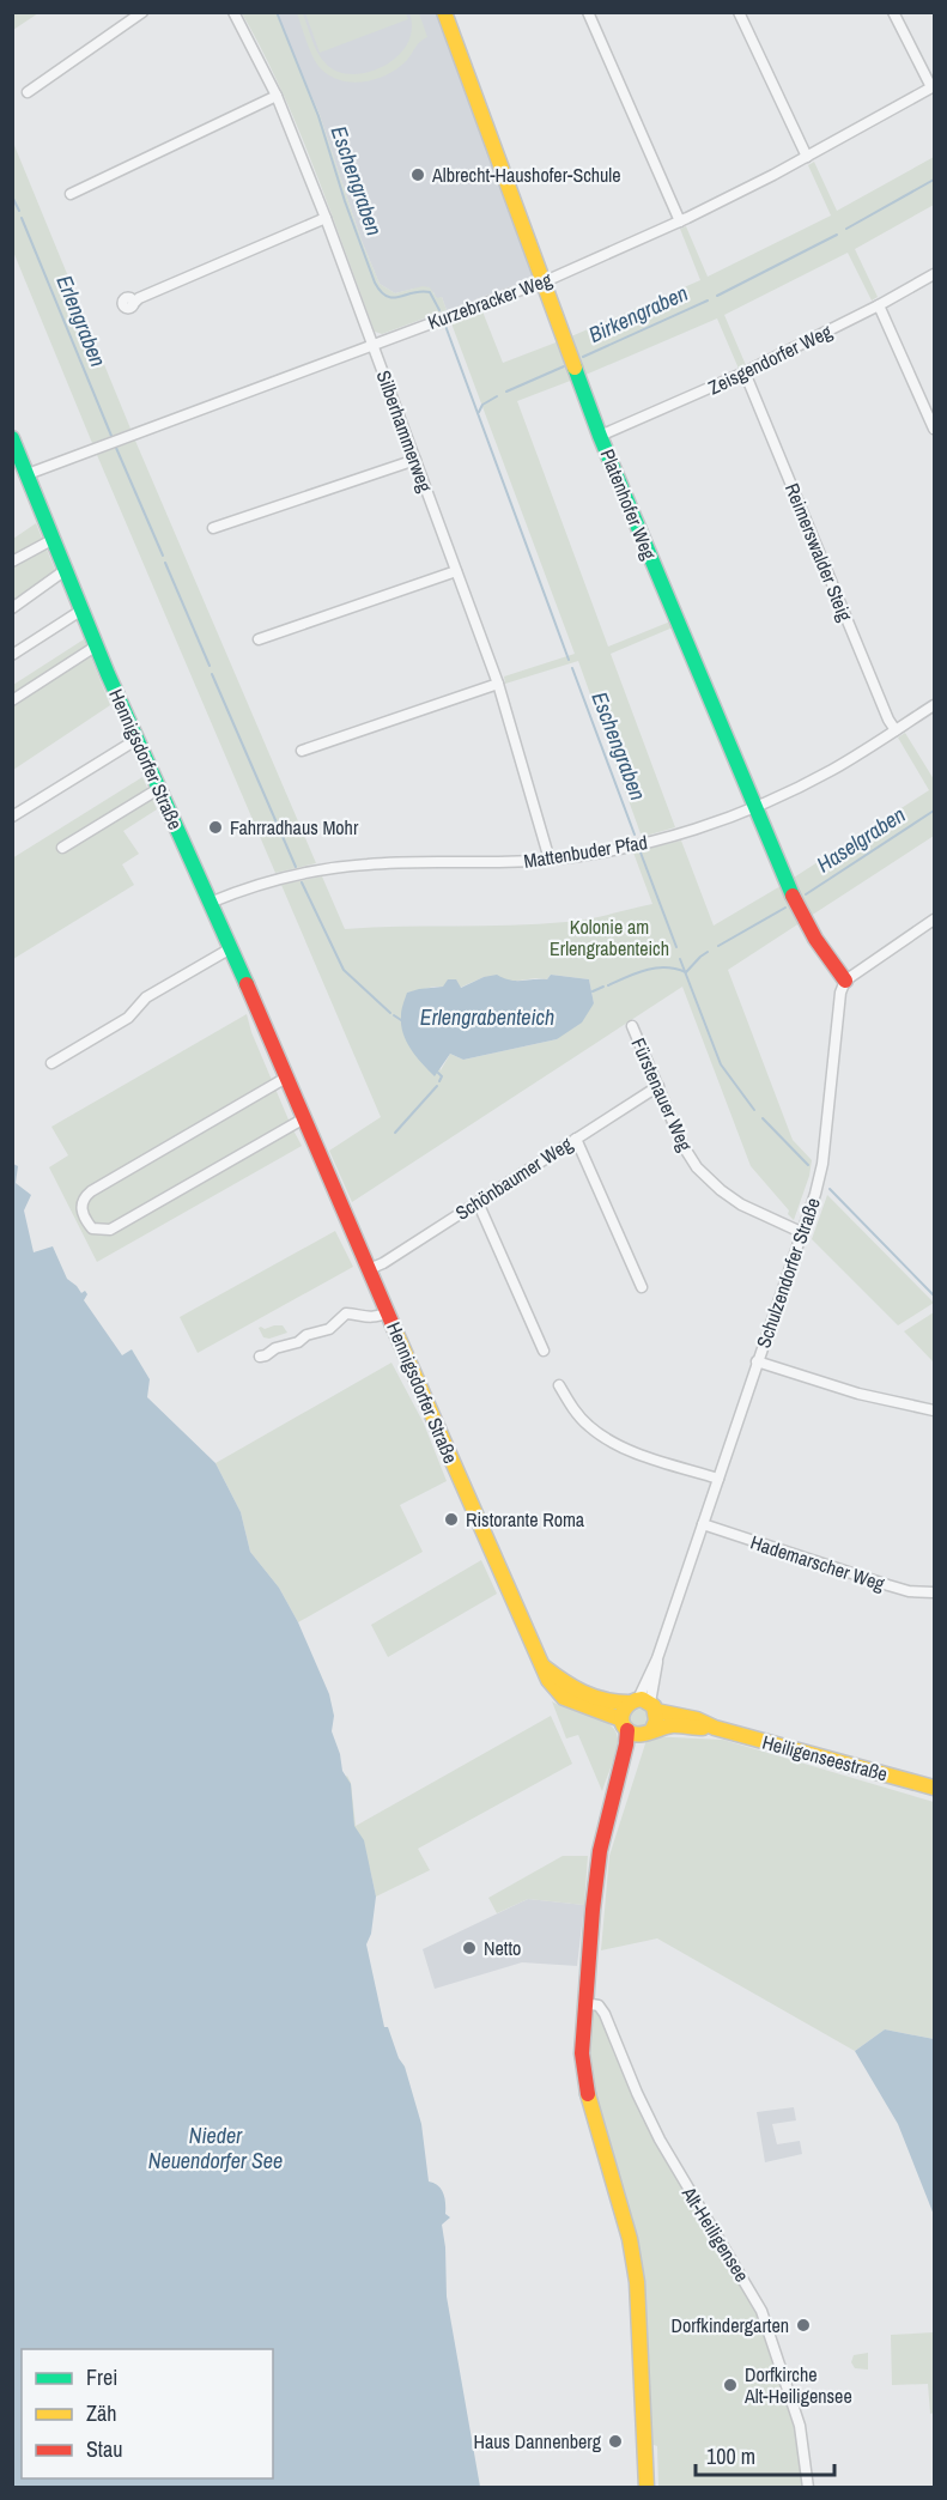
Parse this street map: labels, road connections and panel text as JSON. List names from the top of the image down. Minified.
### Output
{"streets":{"main road":["Platenhofer Weg","Hennigsdorfer Straße","Heiligenseestraße"],"street":["Kurzebracker Weg","Zeisgendorfer Weg","Silberhammerweg","Reimerswalder Steig","Mattenbuder Pfad","Fürstenauer Weg","Schönbaumer Weg","Schulzendorfer Straße","Hademarscher Weg","Alt-Heiligensee"]},"crossings":[["Kurzebracker Weg","Silberhammerweg"],["Kurzebracker Weg","Platenhofer Weg"],["Kurzebracker Weg","Hennigsdorfer Straße"],["Zeisgendorfer Weg","Platenhofer Weg"],["Zeisgendorfer Weg","Reimerswalder Steig"],["Silberhammerweg","Mattenbuder Pfad"],["Platenhofer Weg","Mattenbuder Pfad"],["Platenhofer Weg","Schulzendorfer Straße"],["Reimerswalder Steig","Mattenbuder Pfad"],["Hennigsdorfer Straße","Mattenbuder Pfad"],["Hennigsdorfer Straße","Schönbaumer Weg"],["Hennigsdorfer Straße","Schulzendorfer Straße"],["Hennigsdorfer Straße","Heiligenseestraße"],["Fürstenauer Weg","Schönbaumer Weg"],["Fürstenauer Weg","Schulzendorfer Straße"],["Schulzendorfer Straße","Hademarscher Weg"],["Schulzendorfer Straße","Heiligenseestraße"]],"water":["Eschengraben","Birkengraben","Erlengraben","Haselgraben","Erlengrabenteich","Nieder Neuendorfer See"],"parks":["Kolonie am Erlengrabenteich"],"places":["Albrecht-Haushofer-Schule","Fahrradhaus Mohr","Ristorante Roma","Netto","Dorfkindergarten","Dorfkirche Alt-Heiligensee","Haus Dannenberg"],"legend":["Frei","Zäh","Stau"],"scale_bar":"100 m"}
